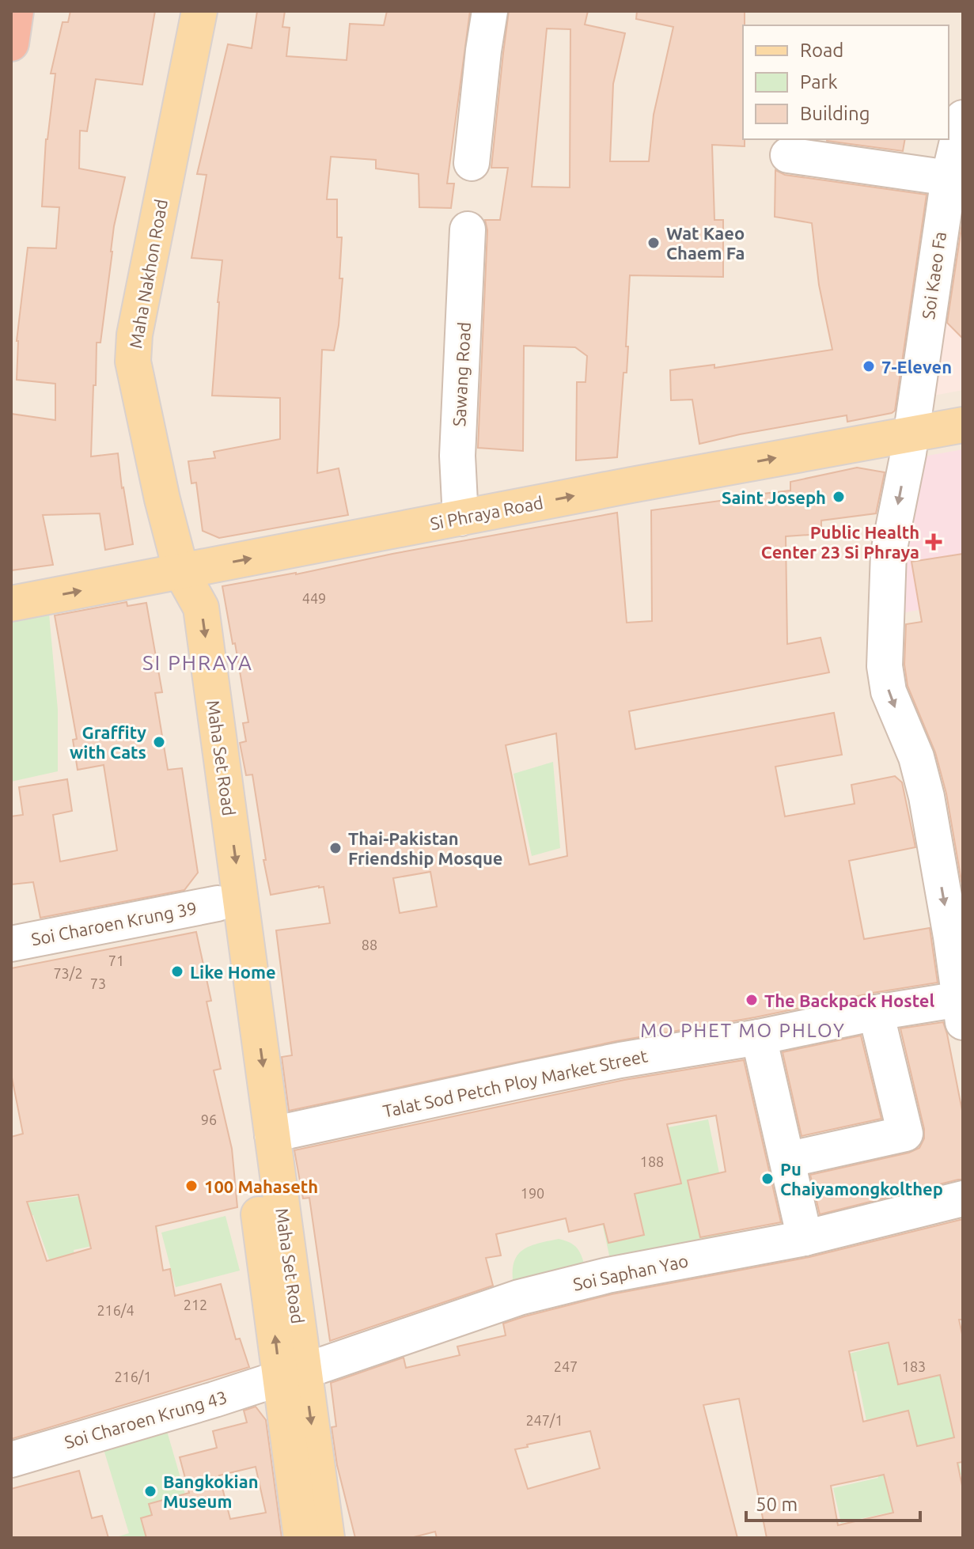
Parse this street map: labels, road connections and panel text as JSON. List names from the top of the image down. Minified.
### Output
{"streets":{"main road":["Maha Nakhon Road","Si Phraya Road","Maha Set Road"],"street":["Soi Kaeo Fa","Sawang Road","Soi Charoen Krung 39","Talat Sod Petch Ploy Market Street","Soi Saphan Yao","Soi Charoen Krung 43"]},"crossings":[["Maha Nakhon Road","Si Phraya Road"],["Maha Nakhon Road","Maha Set Road"],["Soi Kaeo Fa","Si Phraya Road"],["Soi Kaeo Fa","Talat Sod Petch Ploy Market Street"],["Sawang Road","Si Phraya Road"],["Si Phraya Road","Maha Set Road"],["Maha Set Road","Soi Charoen Krung 39"],["Maha Set Road","Talat Sod Petch Ploy Market Street"],["Maha Set Road","Soi Saphan Yao"],["Maha Set Road","Soi Charoen Krung 43"],["Soi Saphan Yao","Soi Charoen Krung 43"]],"one_way":["Soi Kaeo Fa","Si Phraya Road"],"districts":["SI PHRAYA","MO PHET MO PHLOY"],"places":{"other":["Wat Kaeo Chaem Fa","7-Eleven","Saint Joseph","Graffity with Cats","Thai-Pakistan Friendship Mosque","Like Home","The Backpack Hostel","Pu Chaiyamongkolthep","100 Mahaseth","Bangkokian Museum"],"health":["Public Health Center 23 Si Phraya"]},"house_numbers":["449","88","71","73/2","73","96","188","190","212","216/4","247","183","216/1","247/1"],"legend":["Road","Park","Building"],"scale_bar":"50 m"}
